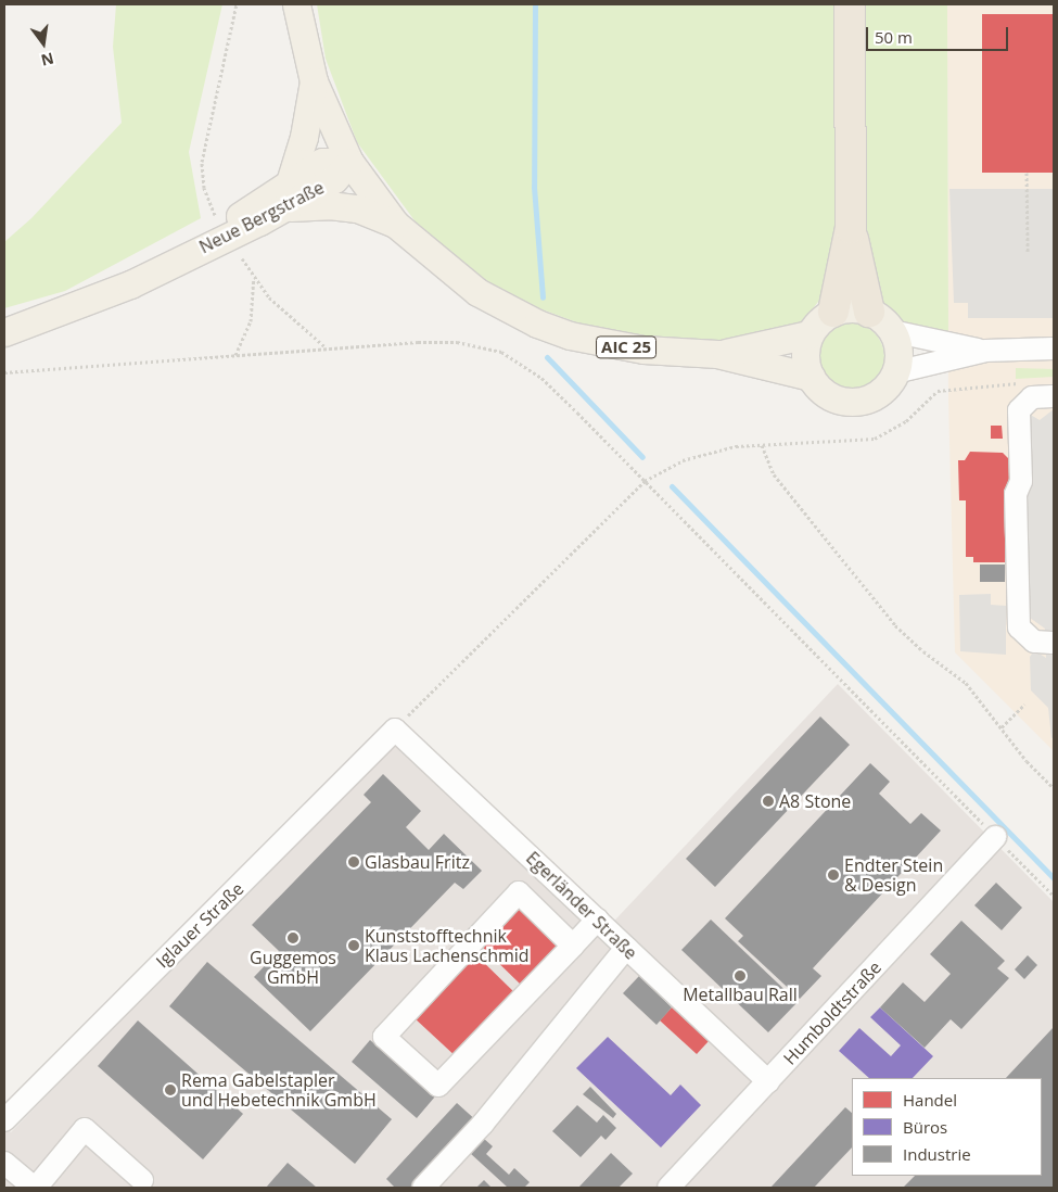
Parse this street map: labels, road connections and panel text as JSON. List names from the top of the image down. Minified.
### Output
{"streets":{"main road":["Neue Bergstraße","AIC 25"],"street":["Egerländer Straße","Iglauer Straße","Humboldtstraße"]},"crossings":[["Neue Bergstraße","AIC 25"],["Egerländer Straße","Iglauer Straße"],["Egerländer Straße","Humboldtstraße"]],"places":["A8 Stone","Glasbau Fritz","Endter Stein & Design","Guggemos GmbH","Kunststofftechnik Klaus Lachenschmid","Metallbau Rall","Rema Gabelstapler und Hebetechnik GmbH"],"legend":["Handel","Büros","Industrie"],"scale_bar":"50 m","north":"bottom"}
